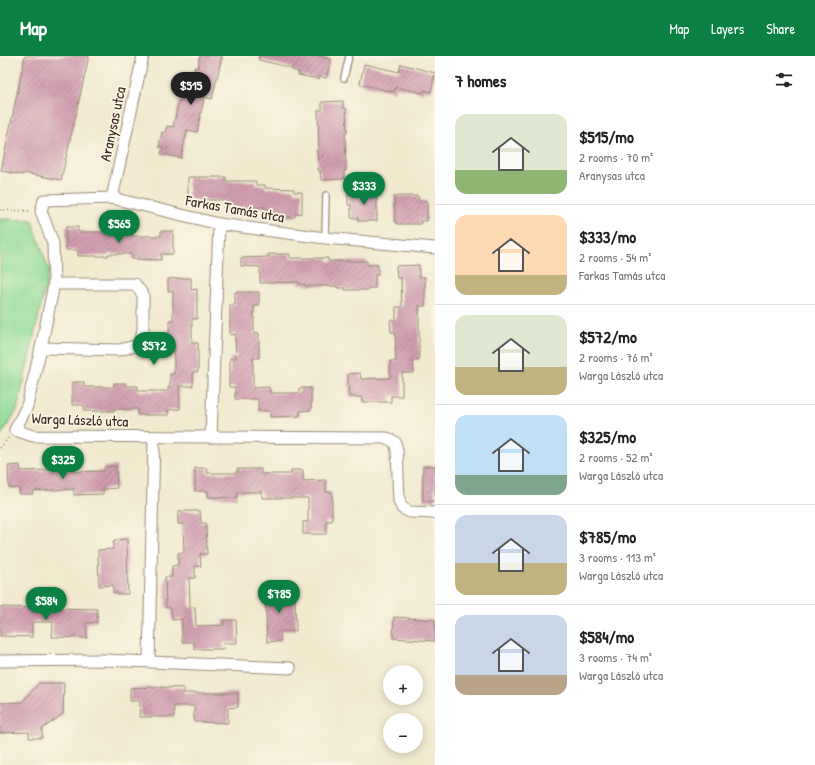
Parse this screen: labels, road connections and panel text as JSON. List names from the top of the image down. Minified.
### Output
{"streets":{"street":["Aranysas utca","Farkas Tamás utca","Warga László utca"]},"crossings":[["Aranysas utca","Farkas Tamás utca"],["Farkas Tamás utca","Warga László utca"]],"page":{"header":"Map","nav":["Map","Layers","Share"],"heading":"7 homes","price":["$515","$333","$565","$572","$325","$785","$584"],"list":[{"name":"$515/mo","note":"2 rooms · 70 m² · Aranysas utca"},{"name":"$333/mo","note":"2 rooms · 54 m² · Farkas Tamás utca"},{"name":"$572/mo","note":"2 rooms · 76 m² · Warga László utca"},{"name":"$325/mo","note":"2 rooms · 52 m² · Warga László utca"},{"name":"$785/mo","note":"3 rooms · 113 m² · Warga László utca"},{"name":"$584/mo","note":"3 rooms · 74 m² · Warga László utca"}],"map_buttons":["+","−"]}}
